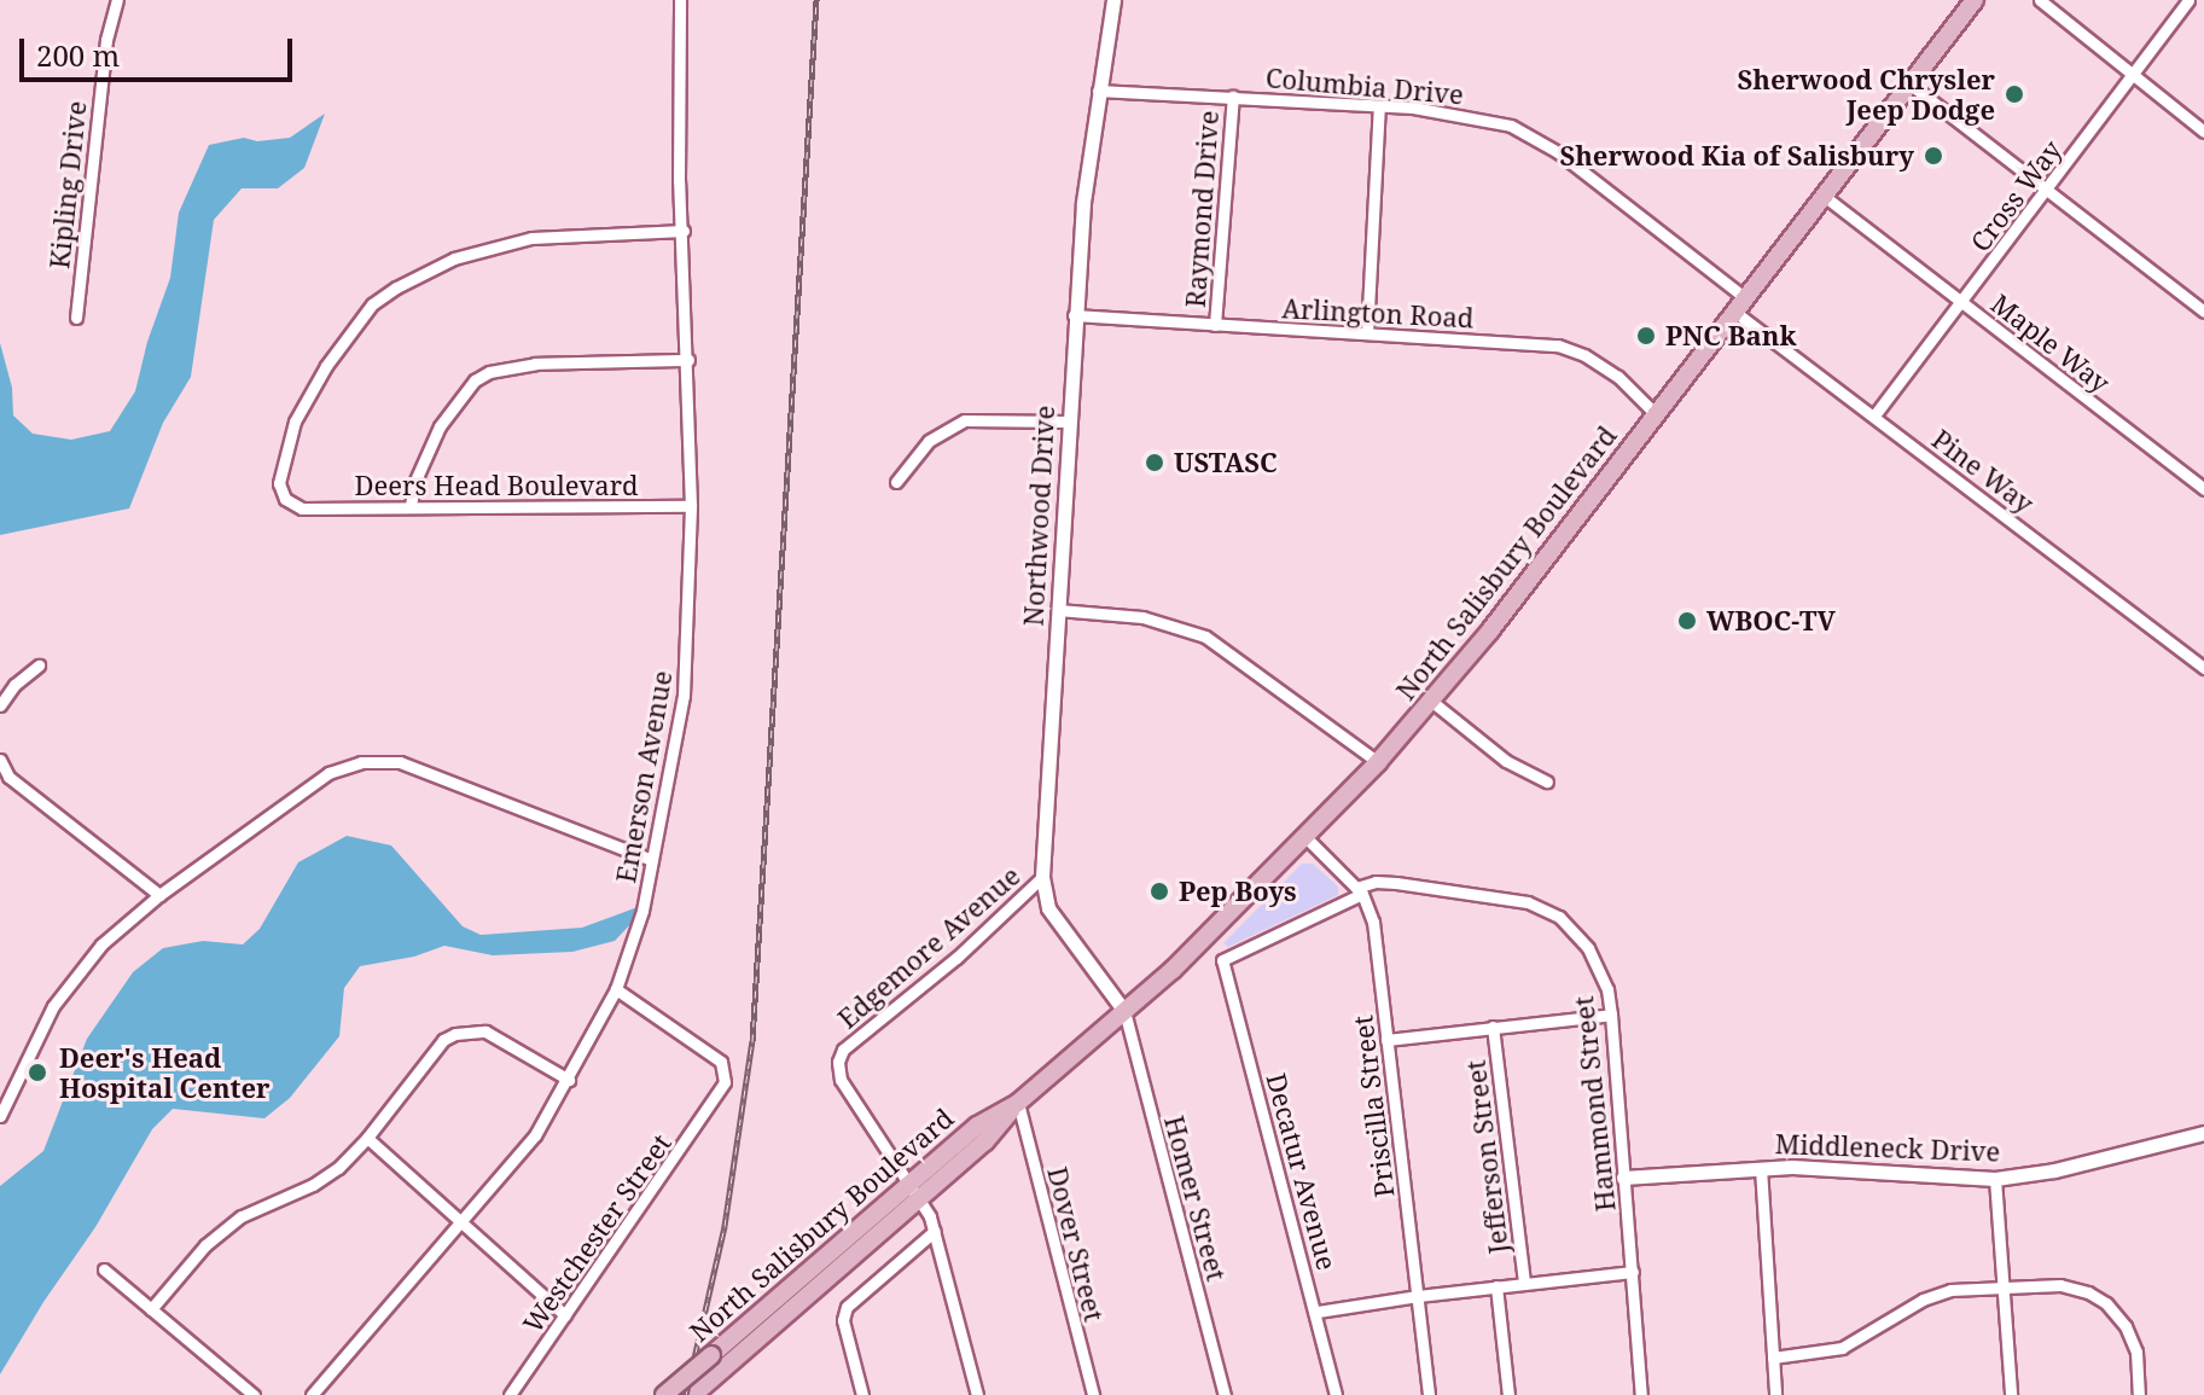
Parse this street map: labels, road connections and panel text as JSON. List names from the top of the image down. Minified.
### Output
{"streets":{"main road":["North Salisbury Boulevard"],"street":["Columbia Drive","Kipling Drive","Cross Way","Raymond Drive","Arlington Road","Maple Way","Pine Way","Deers Head Boulevard","Northwood Drive","Emerson Avenue","Edgemore Avenue","Hammond Street","Priscilla Street","Middleneck Drive","Jefferson Street","Decatur Avenue","Homer Street","Westchester Street","Dover Street"]},"crossings":[["Columbia Drive","Raymond Drive"],["Columbia Drive","Pine Way"],["Columbia Drive","Northwood Drive"],["Columbia Drive","North Salisbury Boulevard"],["Cross Way","Maple Way"],["Cross Way","Pine Way"],["Raymond Drive","Arlington Road"],["Arlington Road","Northwood Drive"],["Arlington Road","North Salisbury Boulevard"],["Maple Way","North Salisbury Boulevard"],["Pine Way","North Salisbury Boulevard"],["Deers Head Boulevard","Emerson Avenue"],["Northwood Drive","North Salisbury Boulevard"],["Northwood Drive","Edgemore Avenue"],["Northwood Drive","Homer Street"],["North Salisbury Boulevard","Edgemore Avenue"],["North Salisbury Boulevard","Priscilla Street"],["North Salisbury Boulevard","Homer Street"],["North Salisbury Boulevard","Dover Street"],["Emerson Avenue","Westchester Street"],["Hammond Street","Priscilla Street"],["Hammond Street","Middleneck Drive"],["Hammond Street","Decatur Avenue"],["Priscilla Street","Decatur Avenue"]],"places":["Sherwood Chrysler Jeep Dodge","Sherwood Kia of Salisbury","PNC Bank","USTASC","WBOC-TV","Pep Boys","Deer's Head Hospital Center"],"scale_bar":"200 m"}
